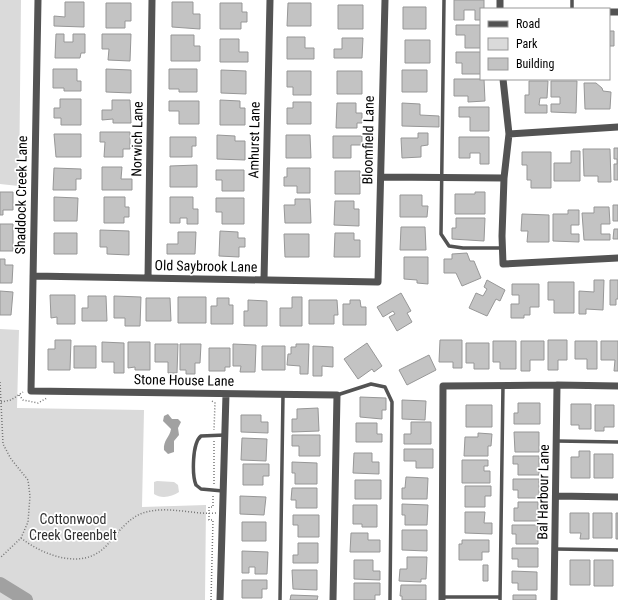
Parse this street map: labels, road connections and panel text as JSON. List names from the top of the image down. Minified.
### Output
{"streets":{"street":["Norwich Lane","Amhurst Lane","Bloomfield Lane","Shaddock Creek Lane","Old Saybrook Lane","Stone House Lane","Bal Harbour Lane"]},"crossings":[["Norwich Lane","Old Saybrook Lane"],["Amhurst Lane","Old Saybrook Lane"],["Bloomfield Lane","Old Saybrook Lane"],["Shaddock Creek Lane","Old Saybrook Lane"],["Shaddock Creek Lane","Stone House Lane"]],"parks":["Cottonwood Creek Greenbelt"],"legend":["Road","Park","Building"]}
